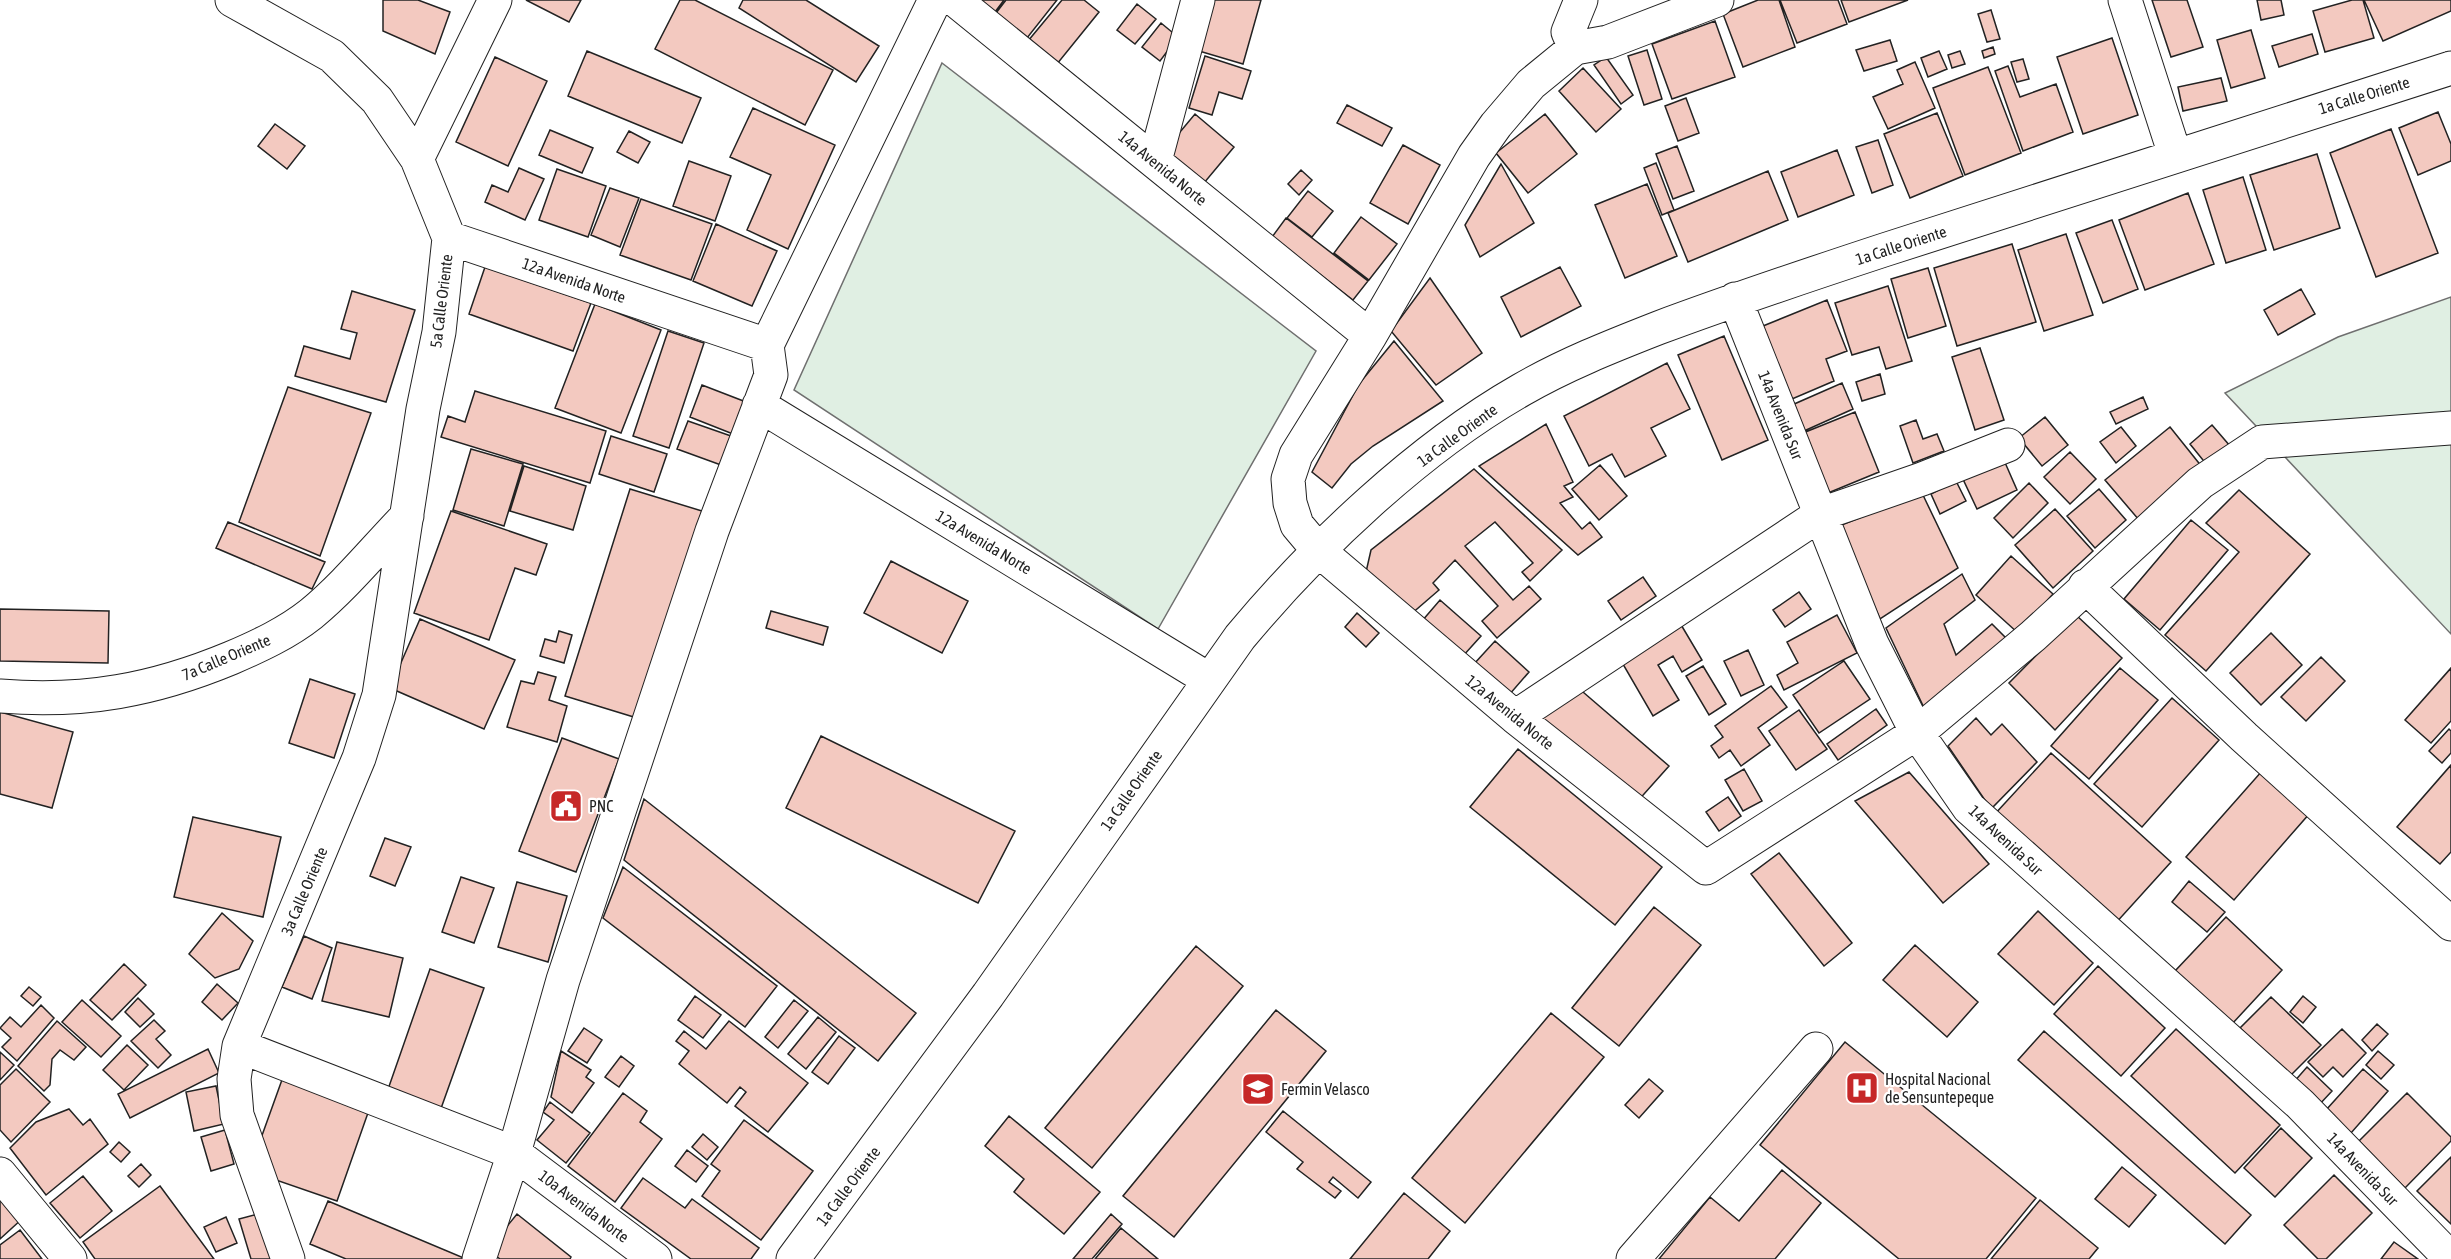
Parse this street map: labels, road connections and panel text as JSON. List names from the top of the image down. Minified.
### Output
{"streets":{"street":["1a Calle Oriente","14a Avenida Norte","12a Avenida Norte","5a Calle Oriente","14a Avenida Sur","7a Calle Oriente","3a Calle Oriente","10a Avenida Norte"]},"crossings":[["1a Calle Oriente","12a Avenida Norte"],["1a Calle Oriente","14a Avenida Sur"],["14a Avenida Norte","12a Avenida Norte"],["12a Avenida Norte","5a Calle Oriente"],["12a Avenida Norte","14a Avenida Sur"],["5a Calle Oriente","7a Calle Oriente"],["5a Calle Oriente","3a Calle Oriente"],["7a Calle Oriente","3a Calle Oriente"],["3a Calle Oriente","10a Avenida Norte"]],"places":{"public building":["PNC"],"hospital":["Hospital Nacional de Sensuntepeque"],"school or university":["Fermin Velasco"]}}
